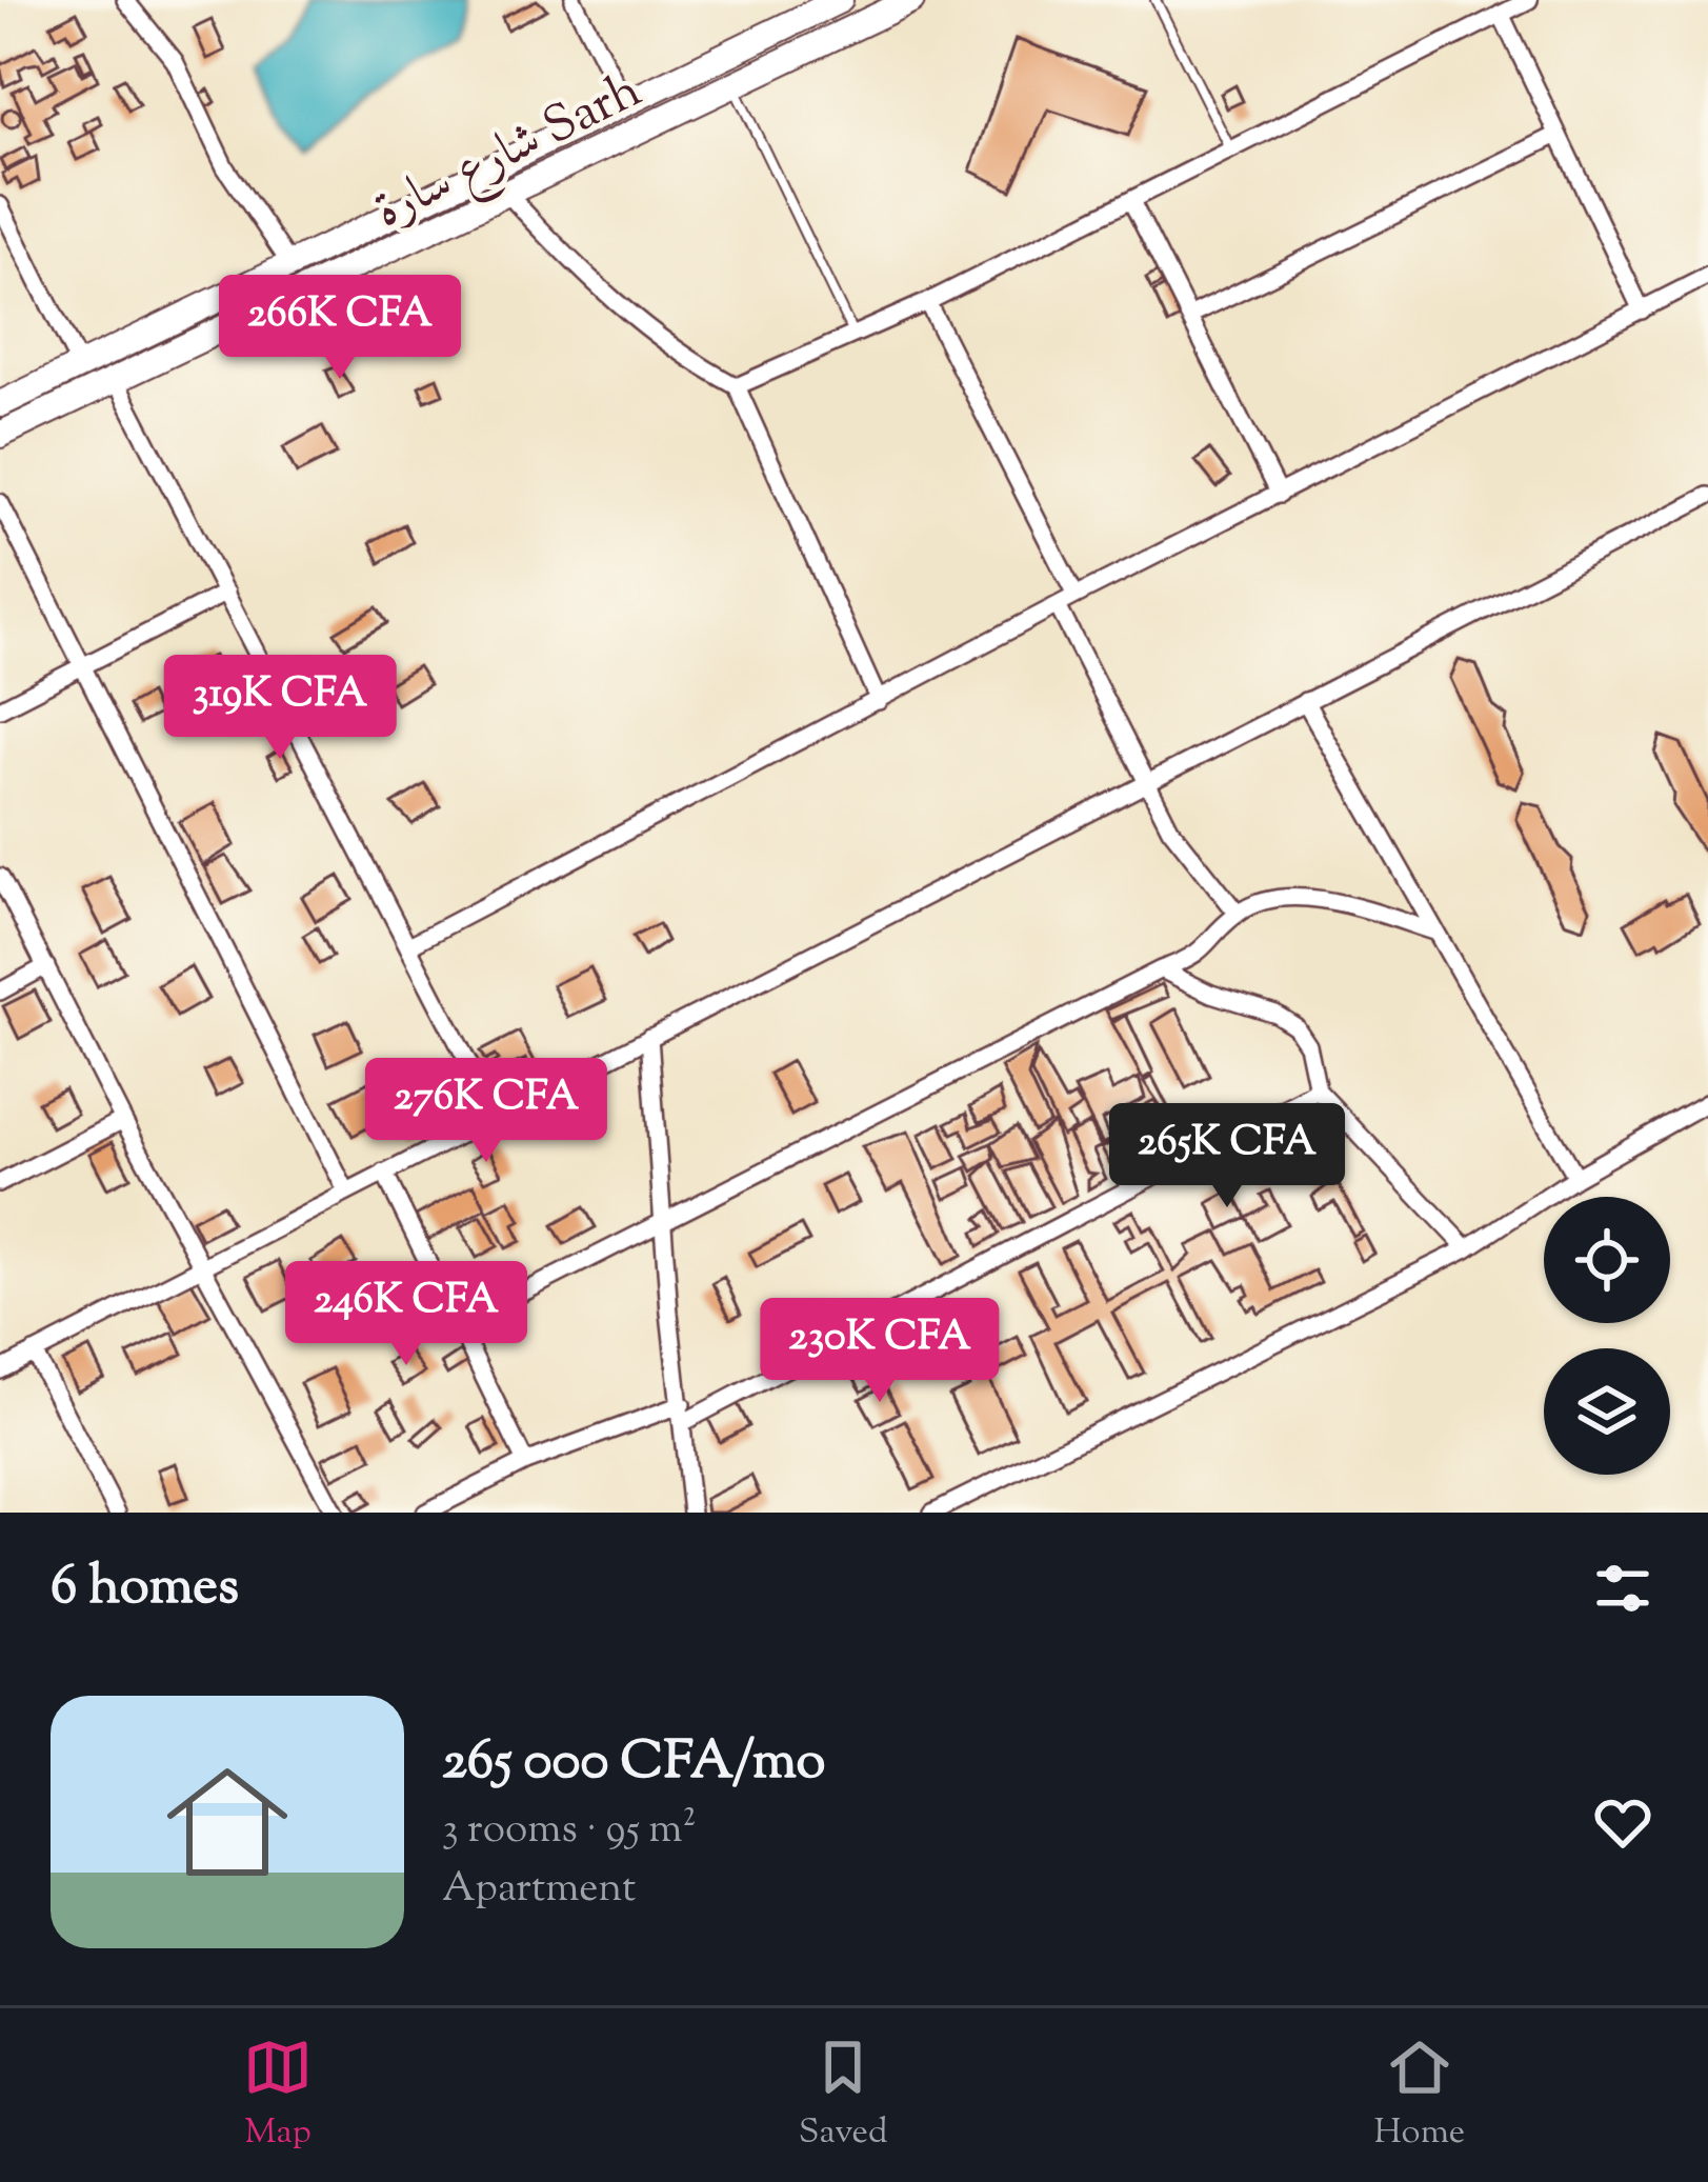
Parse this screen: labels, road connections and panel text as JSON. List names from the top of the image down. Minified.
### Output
{"streets":{"highway":["شارع سارة Sarh"]},"page":{"price":["266K CFA","319K CFA","276K CFA","265K CFA","246K CFA","230K CFA"],"heading":"6 homes","list":[{"name":"265 000 CFA/mo","note":"3 rooms · 95 m² · Apartment"}],"tabs":["Map","Saved","Home"]}}
